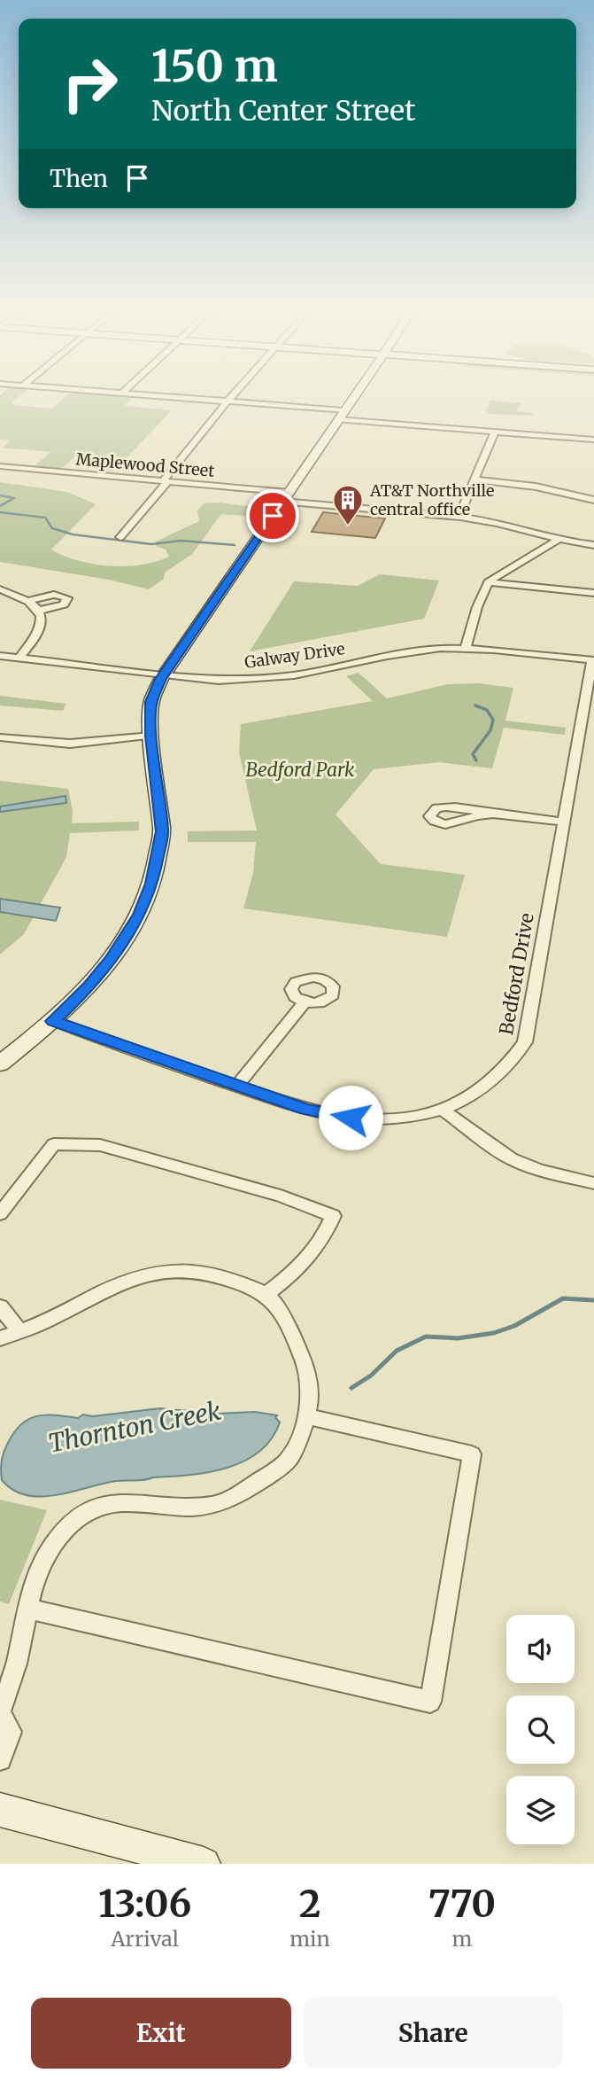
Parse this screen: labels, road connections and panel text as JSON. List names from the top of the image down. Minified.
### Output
{"streets":{"street":["Maplewood Street","Galway Drive","Bedford Drive"]},"crossings":[["Galway Drive","Bedford Drive"]],"water":["Thornton Creek"],"parks":["Bedford Park"],"places":{"building":["AT&T Northville central office"]},"page":{"turn":["150 m","North Center Street"],"then":"Then","eta":["13:06","Arrival","2","min","770","m"],"buttons":["Exit","Share"]}}
